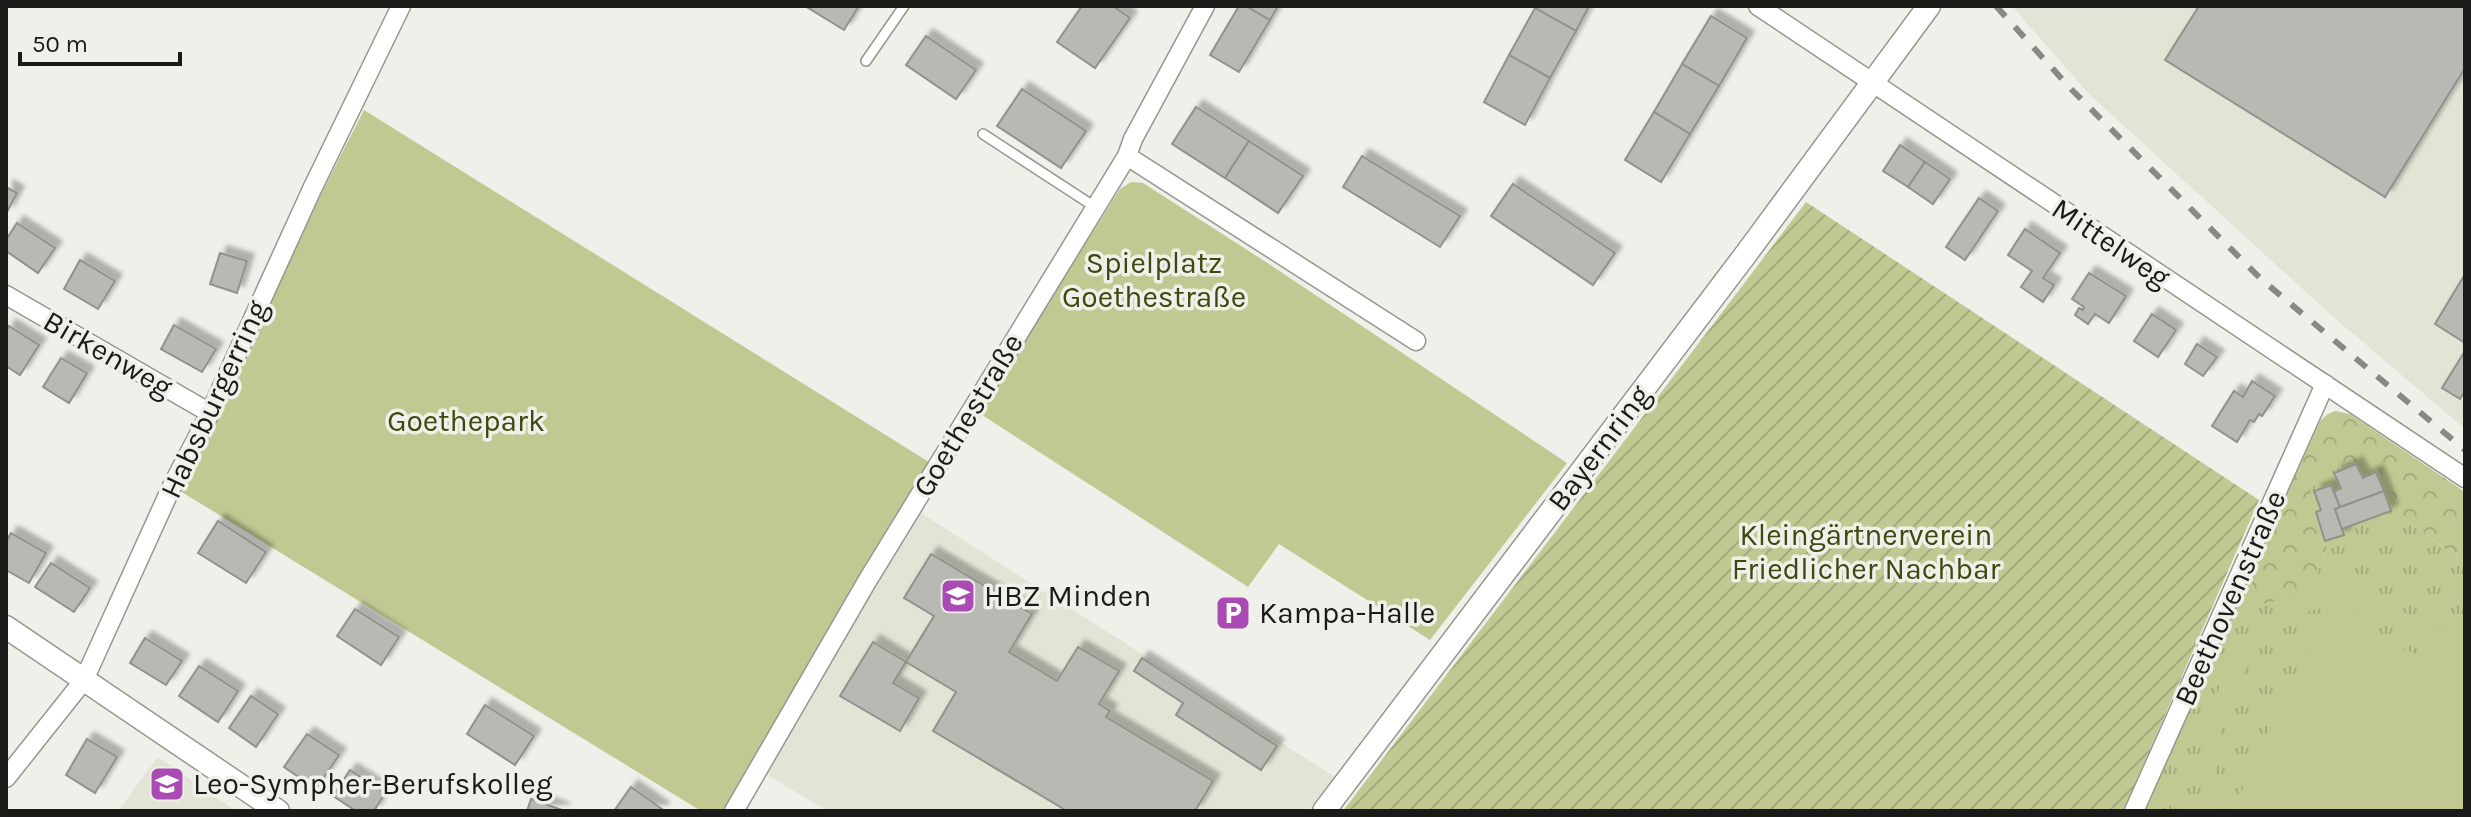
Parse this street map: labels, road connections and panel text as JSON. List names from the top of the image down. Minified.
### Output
{"streets":{"street":["Mittelweg","Birkenweg","Habsburgerring","Goethestraße","Bayernring","Beethovenstraße"]},"crossings":[["Mittelweg","Bayernring"],["Mittelweg","Beethovenstraße"],["Birkenweg","Habsburgerring"]],"parks":["Spielplatz Goethestraße","Goethepark","Kleingärtnerverein Friedlicher Nachbar"],"places":{"school or university":["HBZ Minden","Leo-Sympher-Berufskolleg"],"parking":["Kampa-Halle"]},"scale_bar":"50 m"}
